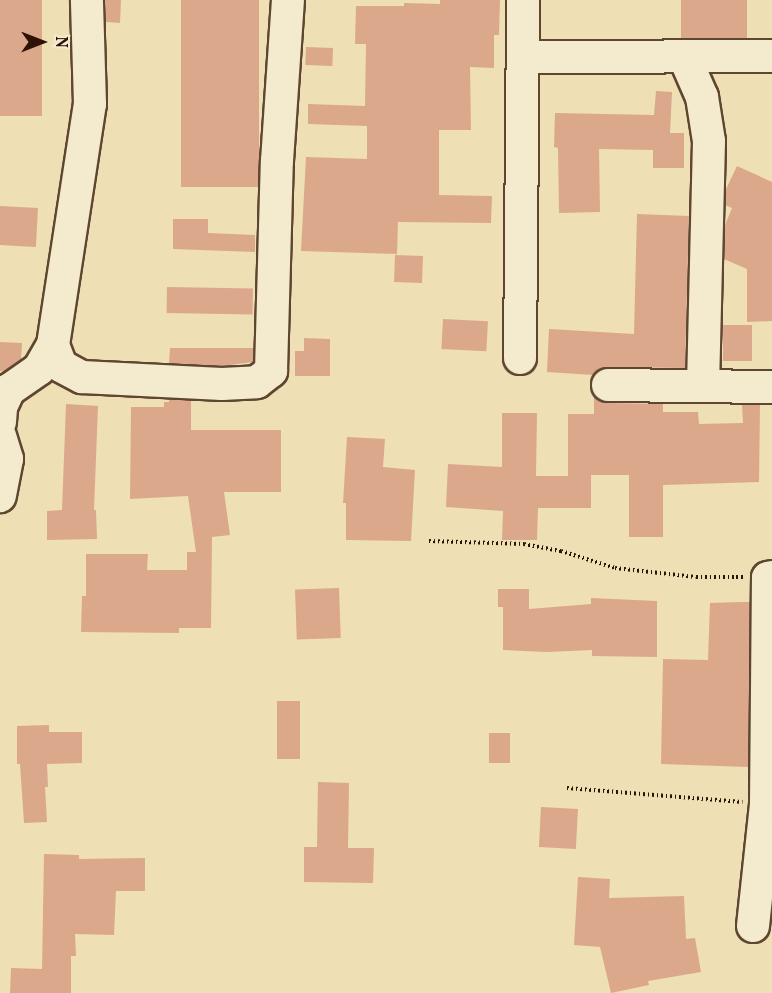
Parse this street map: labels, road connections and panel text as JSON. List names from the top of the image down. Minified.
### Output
{"north":"right"}
